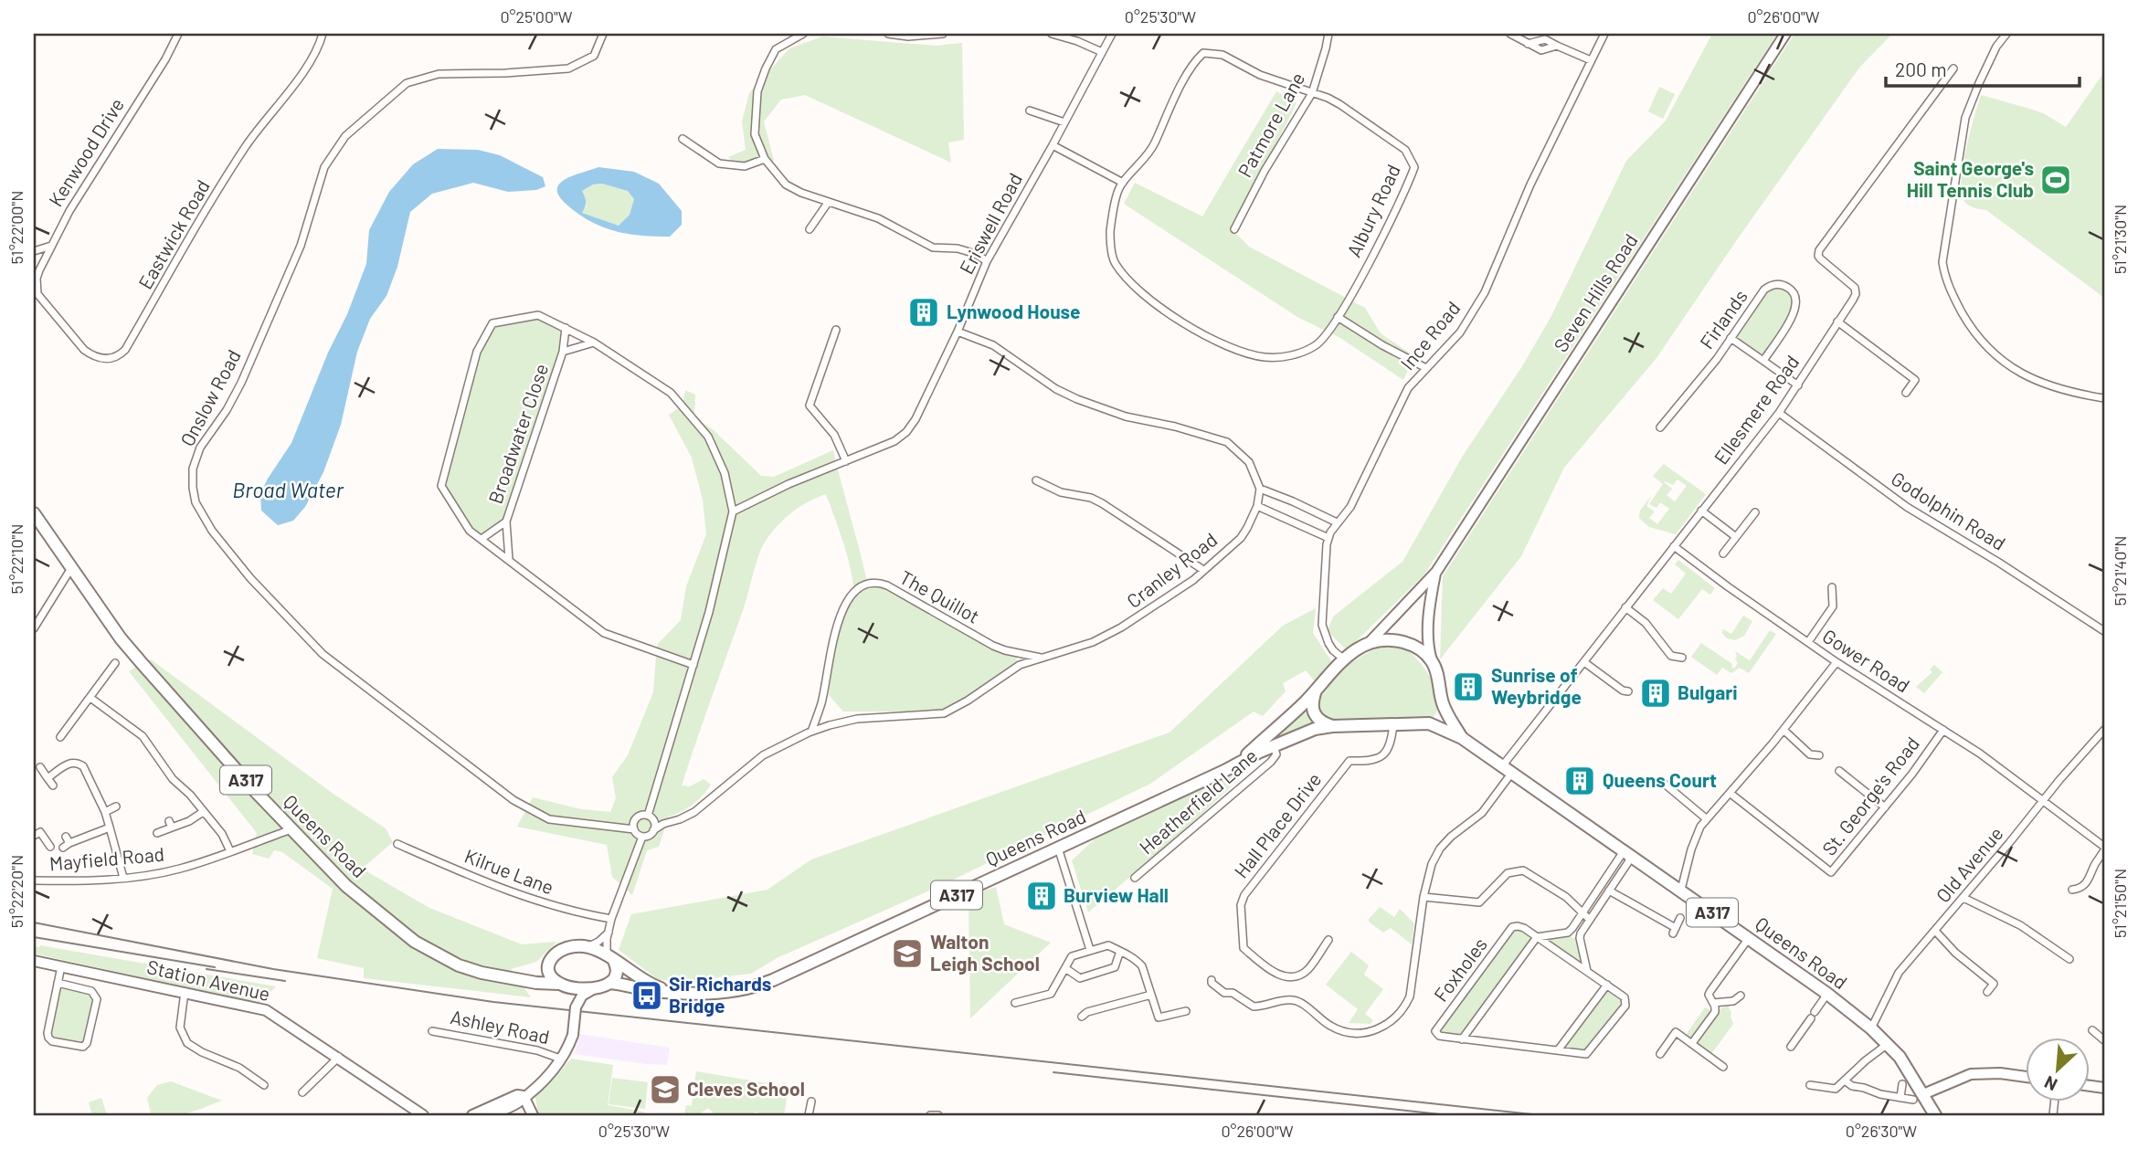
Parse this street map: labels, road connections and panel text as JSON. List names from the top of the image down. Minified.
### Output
{"streets":{"main road":["Seven Hills Road","A317","Queens Road","Station Avenue","Ashley Road"],"street":["Patmore Lane","Kenwood Drive","Albury Road","Eriswell Road","Eastwick Road","Firlands","Ince Road","Onslow Road","Ellesmere Road","Broadwater Close","Godolphin Road","Cranley Road","The Quillot","Gower Road","St. George's Road","Heatherfield Lane","Hall Place Drive","Mayfield Road","Old Avenue","Kilrue Lane","Foxholes"]},"crossings":[["Patmore Lane","Albury Road"],["Kenwood Drive","Eastwick Road"],["Seven Hills Road","Ince Road"],["Seven Hills Road","A317"],["Seven Hills Road","Hall Place Drive"],["Seven Hills Road","Queens Road"],["Ince Road","A317"],["Ince Road","Hall Place Drive"],["Ince Road","Queens Road"],["Onslow Road","Cranley Road"],["Ellesmere Road","Godolphin Road"],["Ellesmere Road","Gower Road"],["Ellesmere Road","Queens Road"],["Cranley Road","The Quillot"],["Gower Road","St. George's Road"],["Gower Road","Old Avenue"],["A317","Hall Place Drive"],["A317","Queens Road"],["Heatherfield Lane","Queens Road"],["Hall Place Drive","Queens Road"],["Queens Road","Mayfield Road"],["Queens Road","Old Avenue"],["Queens Road","Foxholes"]],"water":["Broad Water"],"places":{"sports":["Saint George's Hill Tennis Club"],"building":["Lynwood House","Sunrise of Weybridge","Bulgari","Queens Court","Burview Hall"],"school or university":["Walton Leigh School","Cleves School"],"bus stop":["Sir Richards Bridge"]},"scale_bar":"200 m","north":"bottom left","coordinates":["0°25'00\"W","0°25'30\"W","0°26'00\"W","51°22'00\"N","51°21'30\"N","51°22'10\"N","51°21'40\"N","51°22'20\"N","51°21'50\"N","0°26'30\"W"]}
